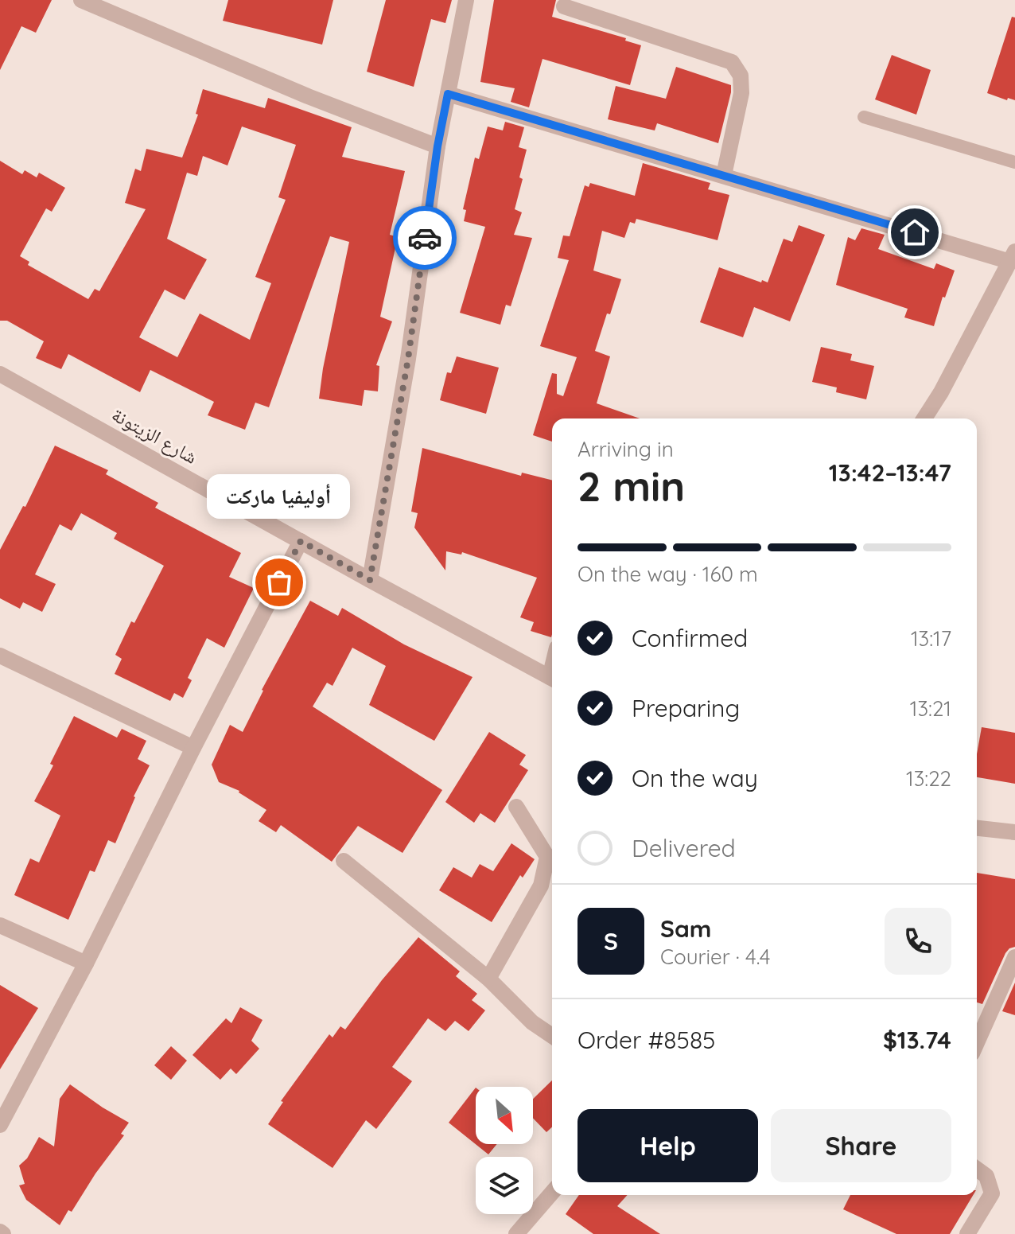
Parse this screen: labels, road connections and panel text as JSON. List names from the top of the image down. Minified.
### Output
{"streets":{"street":["شارع الزيتونة"]},"places":["أوليفيا ماركت"],"north":"bottom right","page":{"heading":["2 min","Arriving in","13:42–13:47"],"panel":["Sam","Courier · 4.4","Order #8585","$13.74"],"bubble":"أوليفيا ماركت","bar":"On the way · 160 m","list":[["Confirmed","13:17"],["Preparing","13:21"],["On the way","13:22"],"Delivered"],"round":"S","buttons":["Help","Share"]}}
